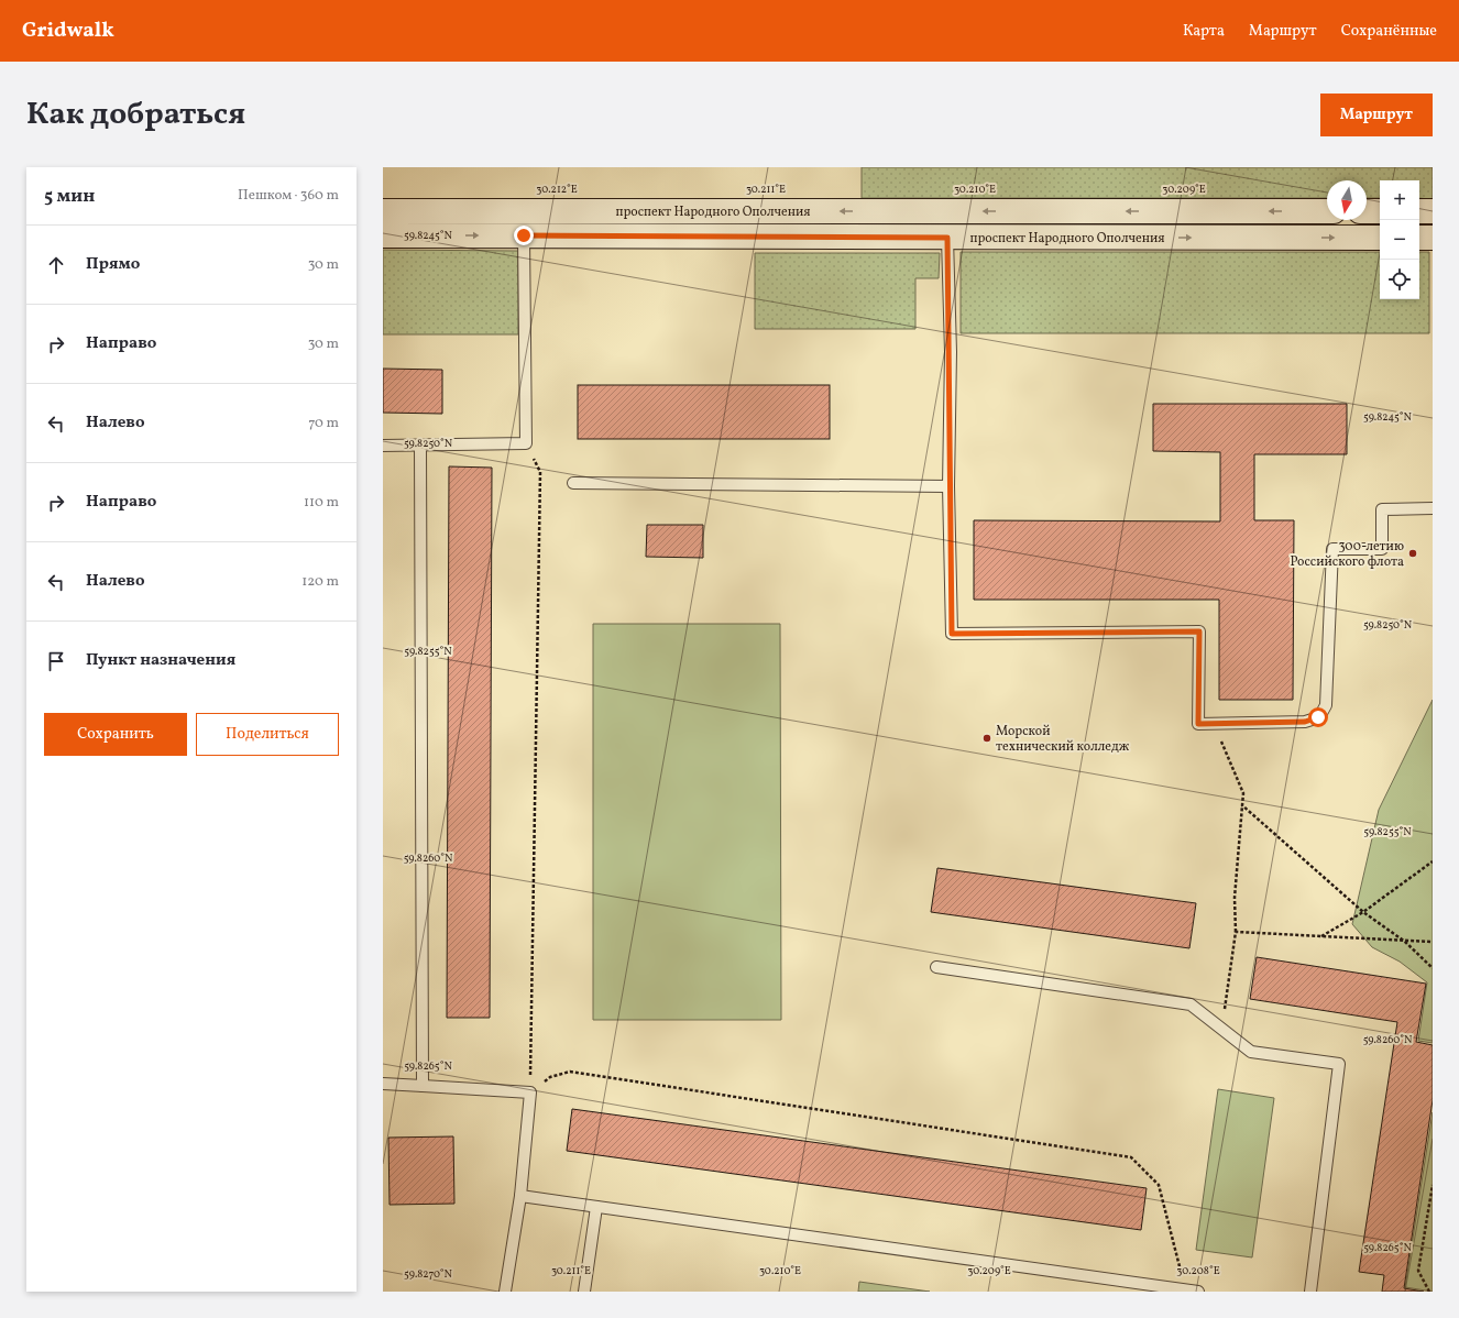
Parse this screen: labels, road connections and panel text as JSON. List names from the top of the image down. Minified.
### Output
{"streets":{"main road":["проспект Народного Ополчения"]},"places":["300-летию Российского флота","Морской технический колледж"],"north":"bottom","page":{"header":"Gridwalk","nav":["Карта","Маршрут","Сохранённые"],"title":"Как добраться","buttons":["Маршрут",["Сохранить","Поделиться"]],"heading":["5 мин","Пешком · 360 m"],"map_buttons":["+","−"],"list":[["Прямо","30 m"],["Направо","30 m"],["Налево","70 m"],["Направо","110 m"],["Налево","120 m"],"Пункт назначения"]},"coordinates":["30.212°E","30.211°E","30.210°E","30.209°E","59.8245°N","59.8250°N","59.8255°N","59.8260°N","59.8265°N","30.208°E","59.8270°N"]}
